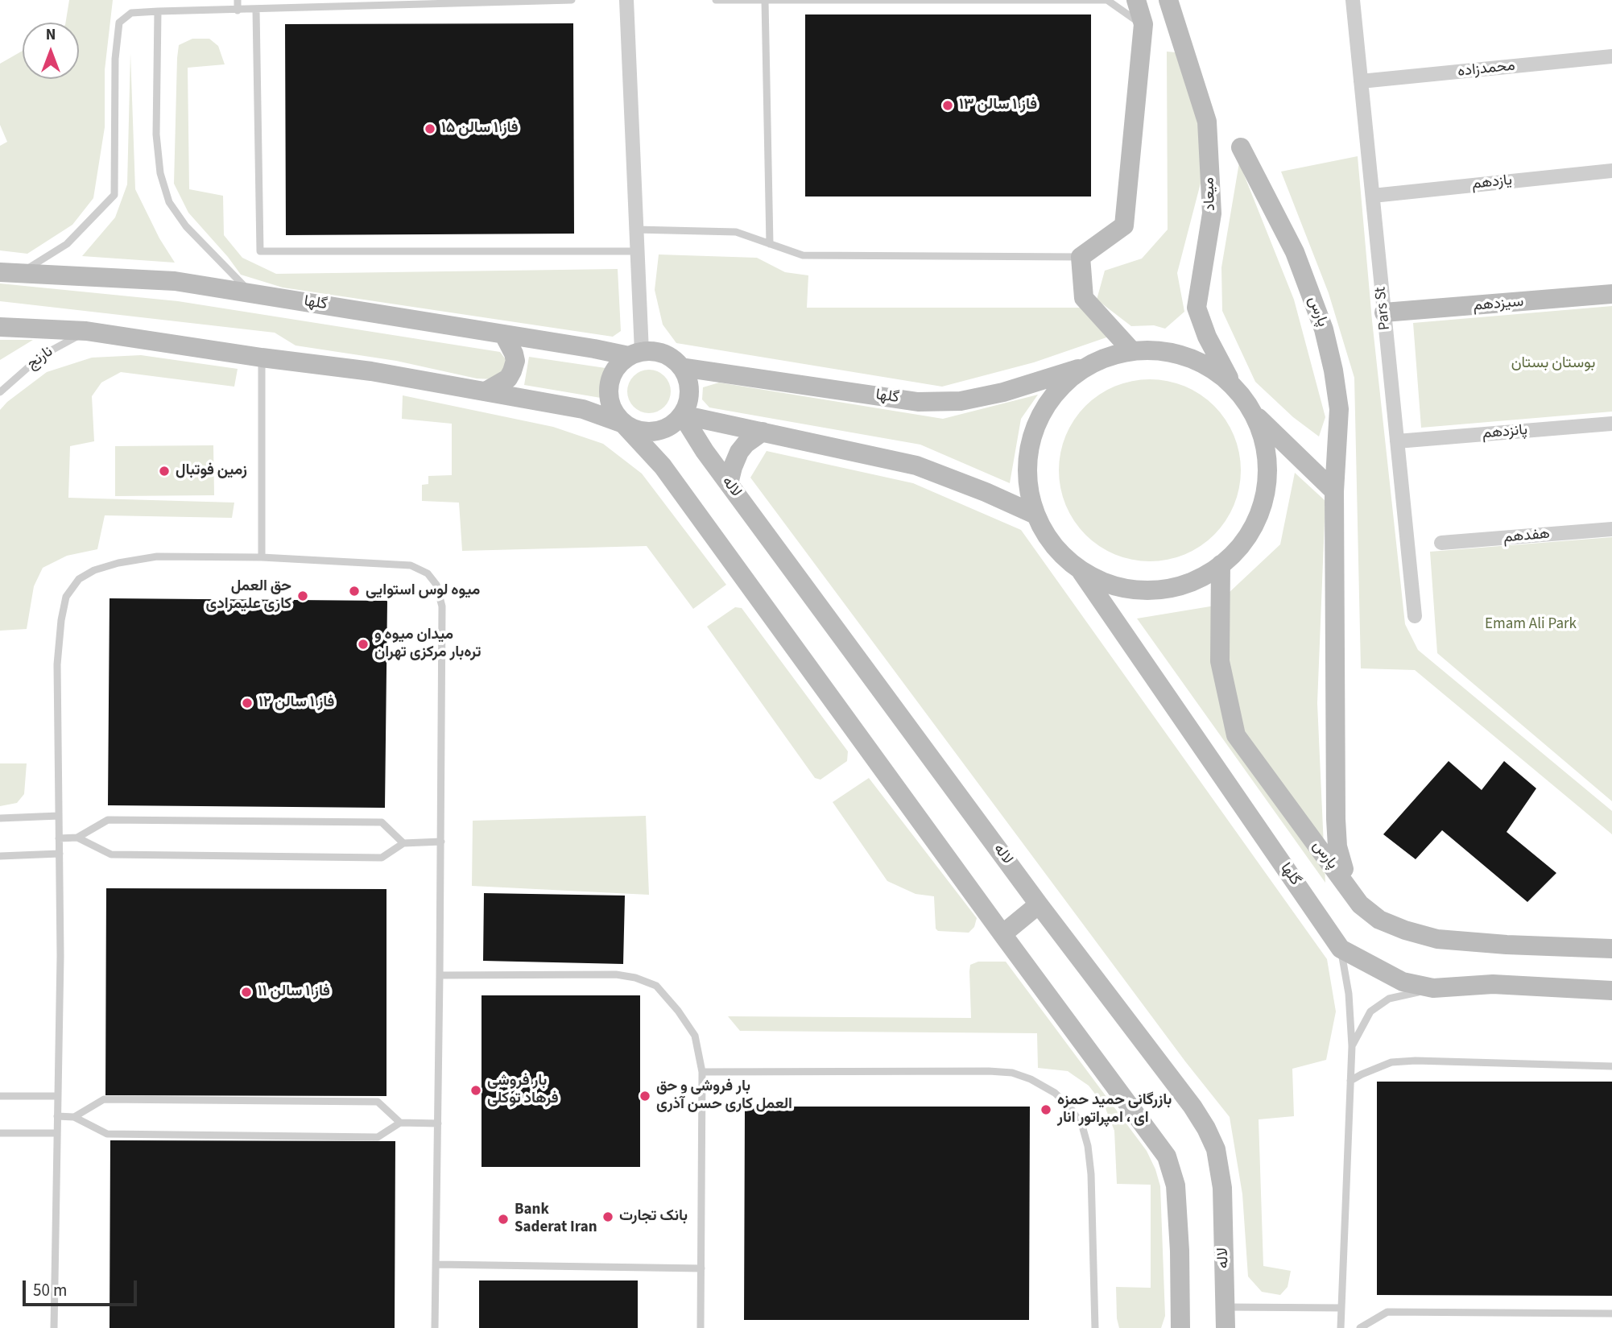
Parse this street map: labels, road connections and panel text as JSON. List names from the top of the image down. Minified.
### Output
{"streets":{"street":["محمدزاده","یازدهم","میعاد","گلها","سیزدهم","Pars St","پارس","پانزدهم","لاله","هفدهم"],"lane":["نارنج"]},"crossings":[["محمدزاده","Pars St"],["یازدهم","Pars St"],["گلها","لاله"],["سیزدهم","Pars St"],["Pars St","پانزدهم"]],"parks":["بوستان بستان","Emam Ali Park"],"places":["فاز ۱ سالن ۱۳","فاز ۱ سالن ۱۵","زمین فوتبال","میوه لوس استوایی","حق العمل کاری علیمرادی","میدان میوه و تره‌بار مرکزی تهران","فاز ۱ سالن ۱۲","فاز ۱ سالن ۱۱","بار فروشی فرهاد توکلی","بار فروشی و حق العمل کاری حسن آذری","بازرگانی حمید حمزه ای ، امپراتور انار","بانک تجارت","Bank Saderat Iran"],"scale_bar":"50 m","north":"top"}
